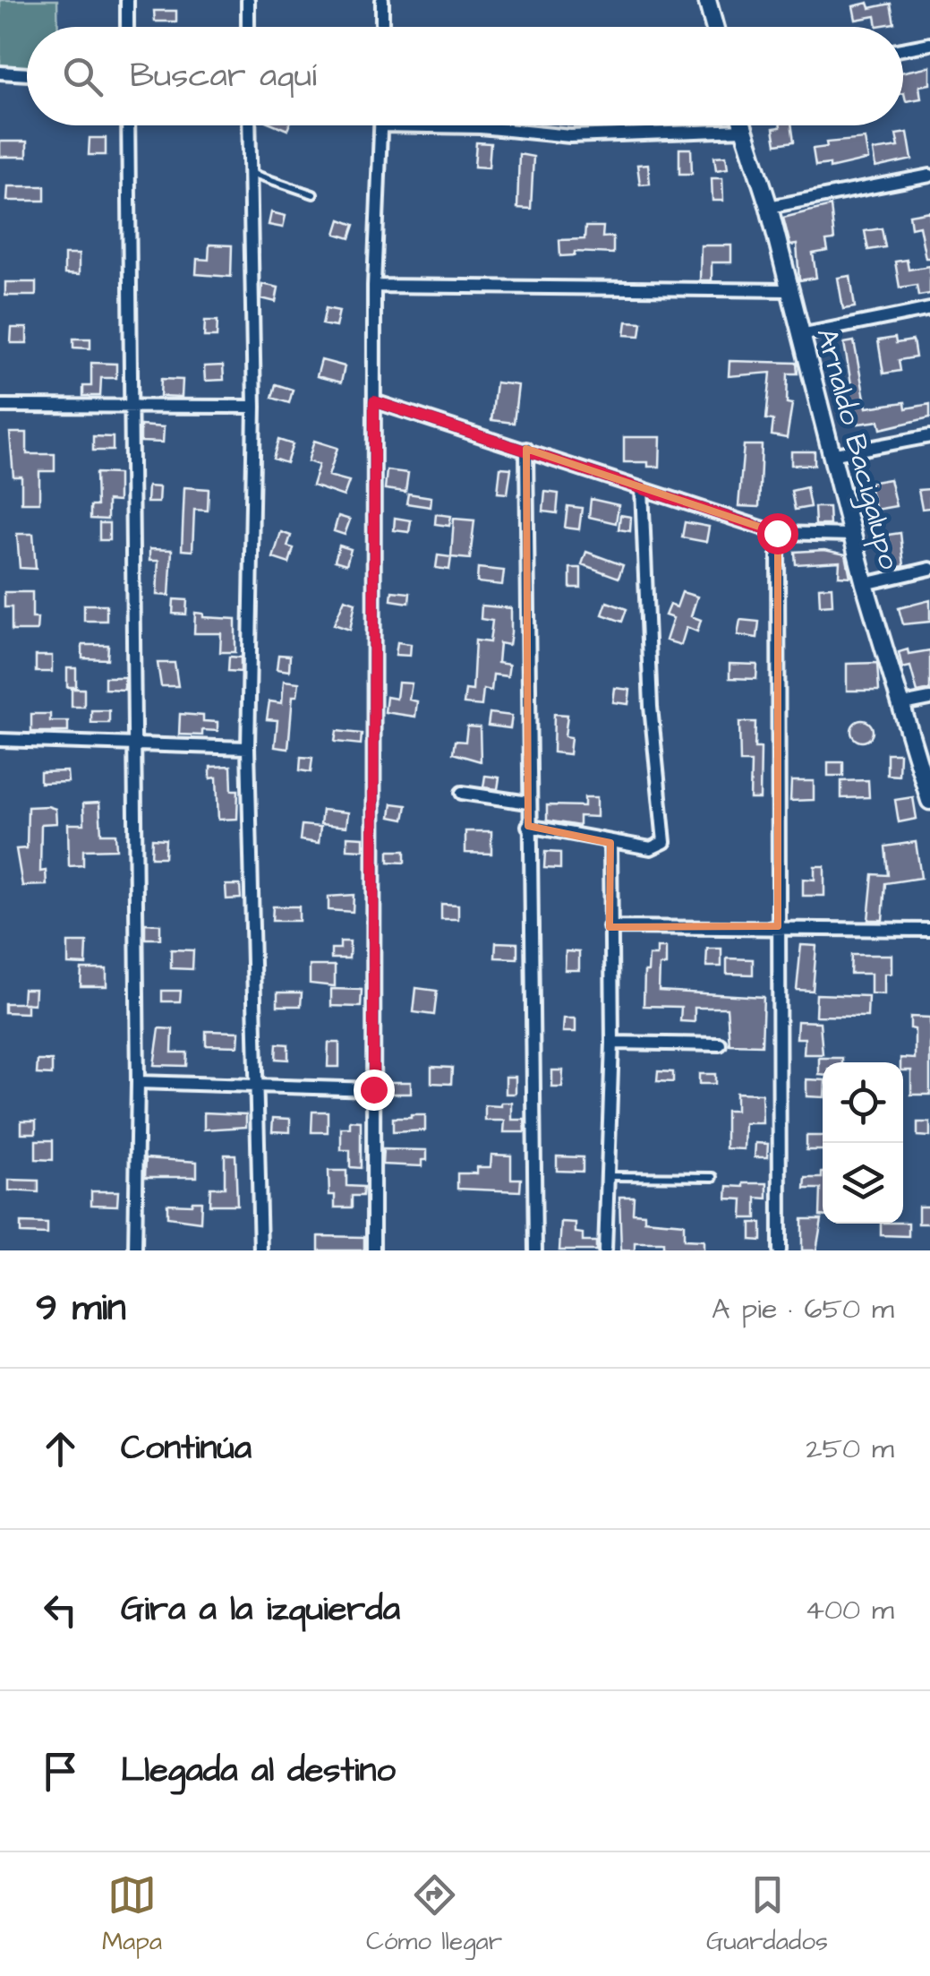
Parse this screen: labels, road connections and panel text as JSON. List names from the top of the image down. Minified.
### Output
{"streets":{"street":["Arnaldo Bacigalupo"]},"page":{"search":"Buscar aquí","heading":["9 min","A pie · 650 m"],"list":[["Continúa","250 m"],["Gira a la izquierda","400 m"],"Llegada al destino"],"nav":["Mapa","Cómo llegar","Guardados"]}}
